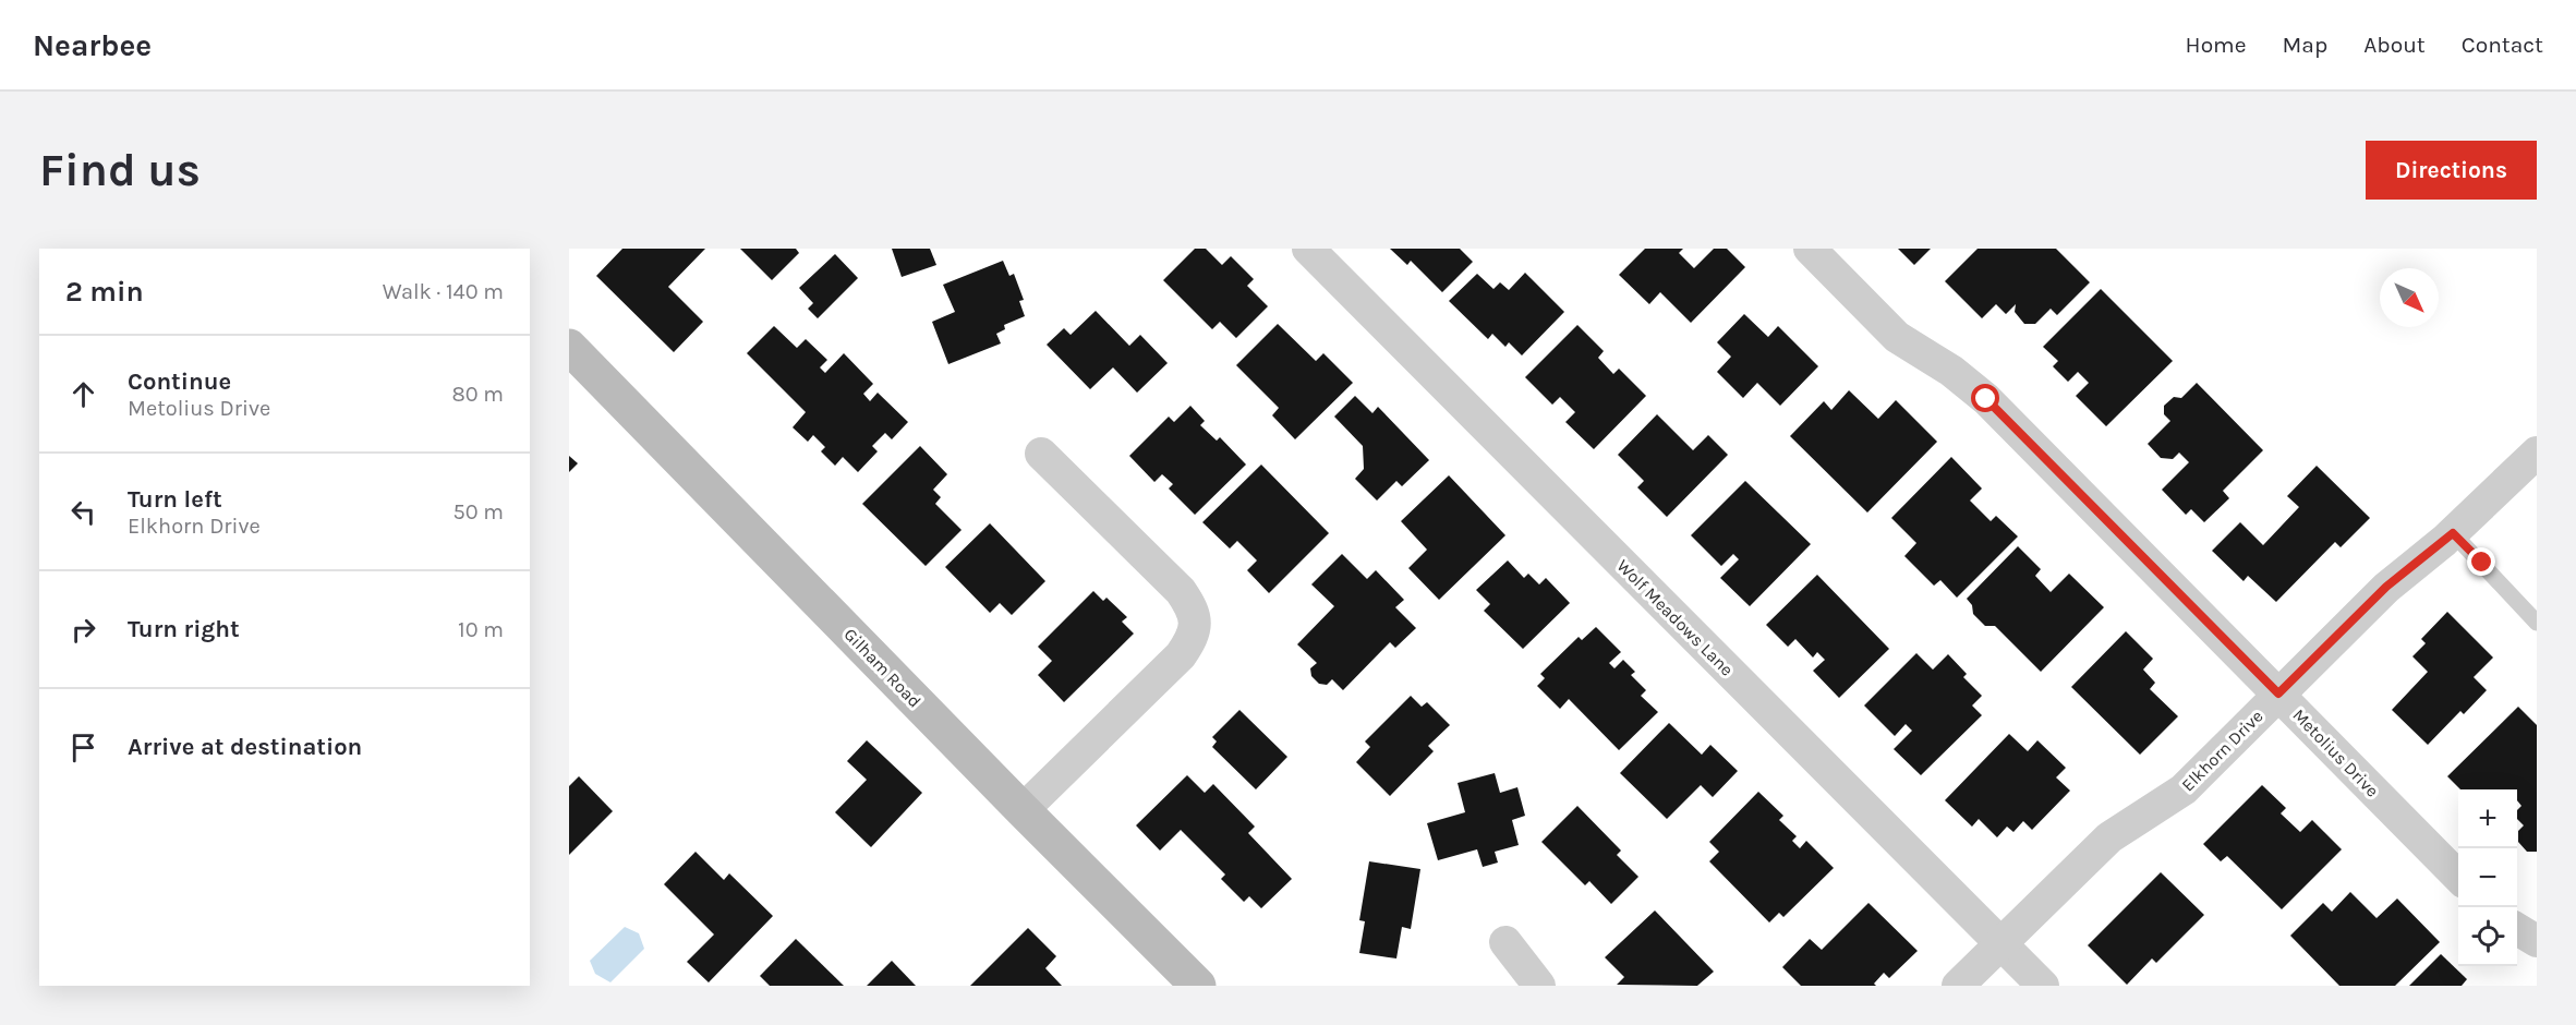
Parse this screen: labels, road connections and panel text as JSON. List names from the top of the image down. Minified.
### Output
{"streets":{"street":["Wolf Meadows Lane","Gilham Road","Elkhorn Drive","Metolius Drive"]},"crossings":[["Wolf Meadows Lane","Elkhorn Drive"],["Elkhorn Drive","Metolius Drive"]],"north":"bottom right","page":{"header":"Nearbee","nav":["Home","Map","About","Contact"],"buttons":"Directions","title":"Find us","heading":["2 min","Walk · 140 m"],"list":[["Continue","Metolius Drive","80 m"],["Turn left","Elkhorn Drive","50 m"],["Turn right","10 m"],"Arrive at destination"],"map_buttons":["+","−"]}}
